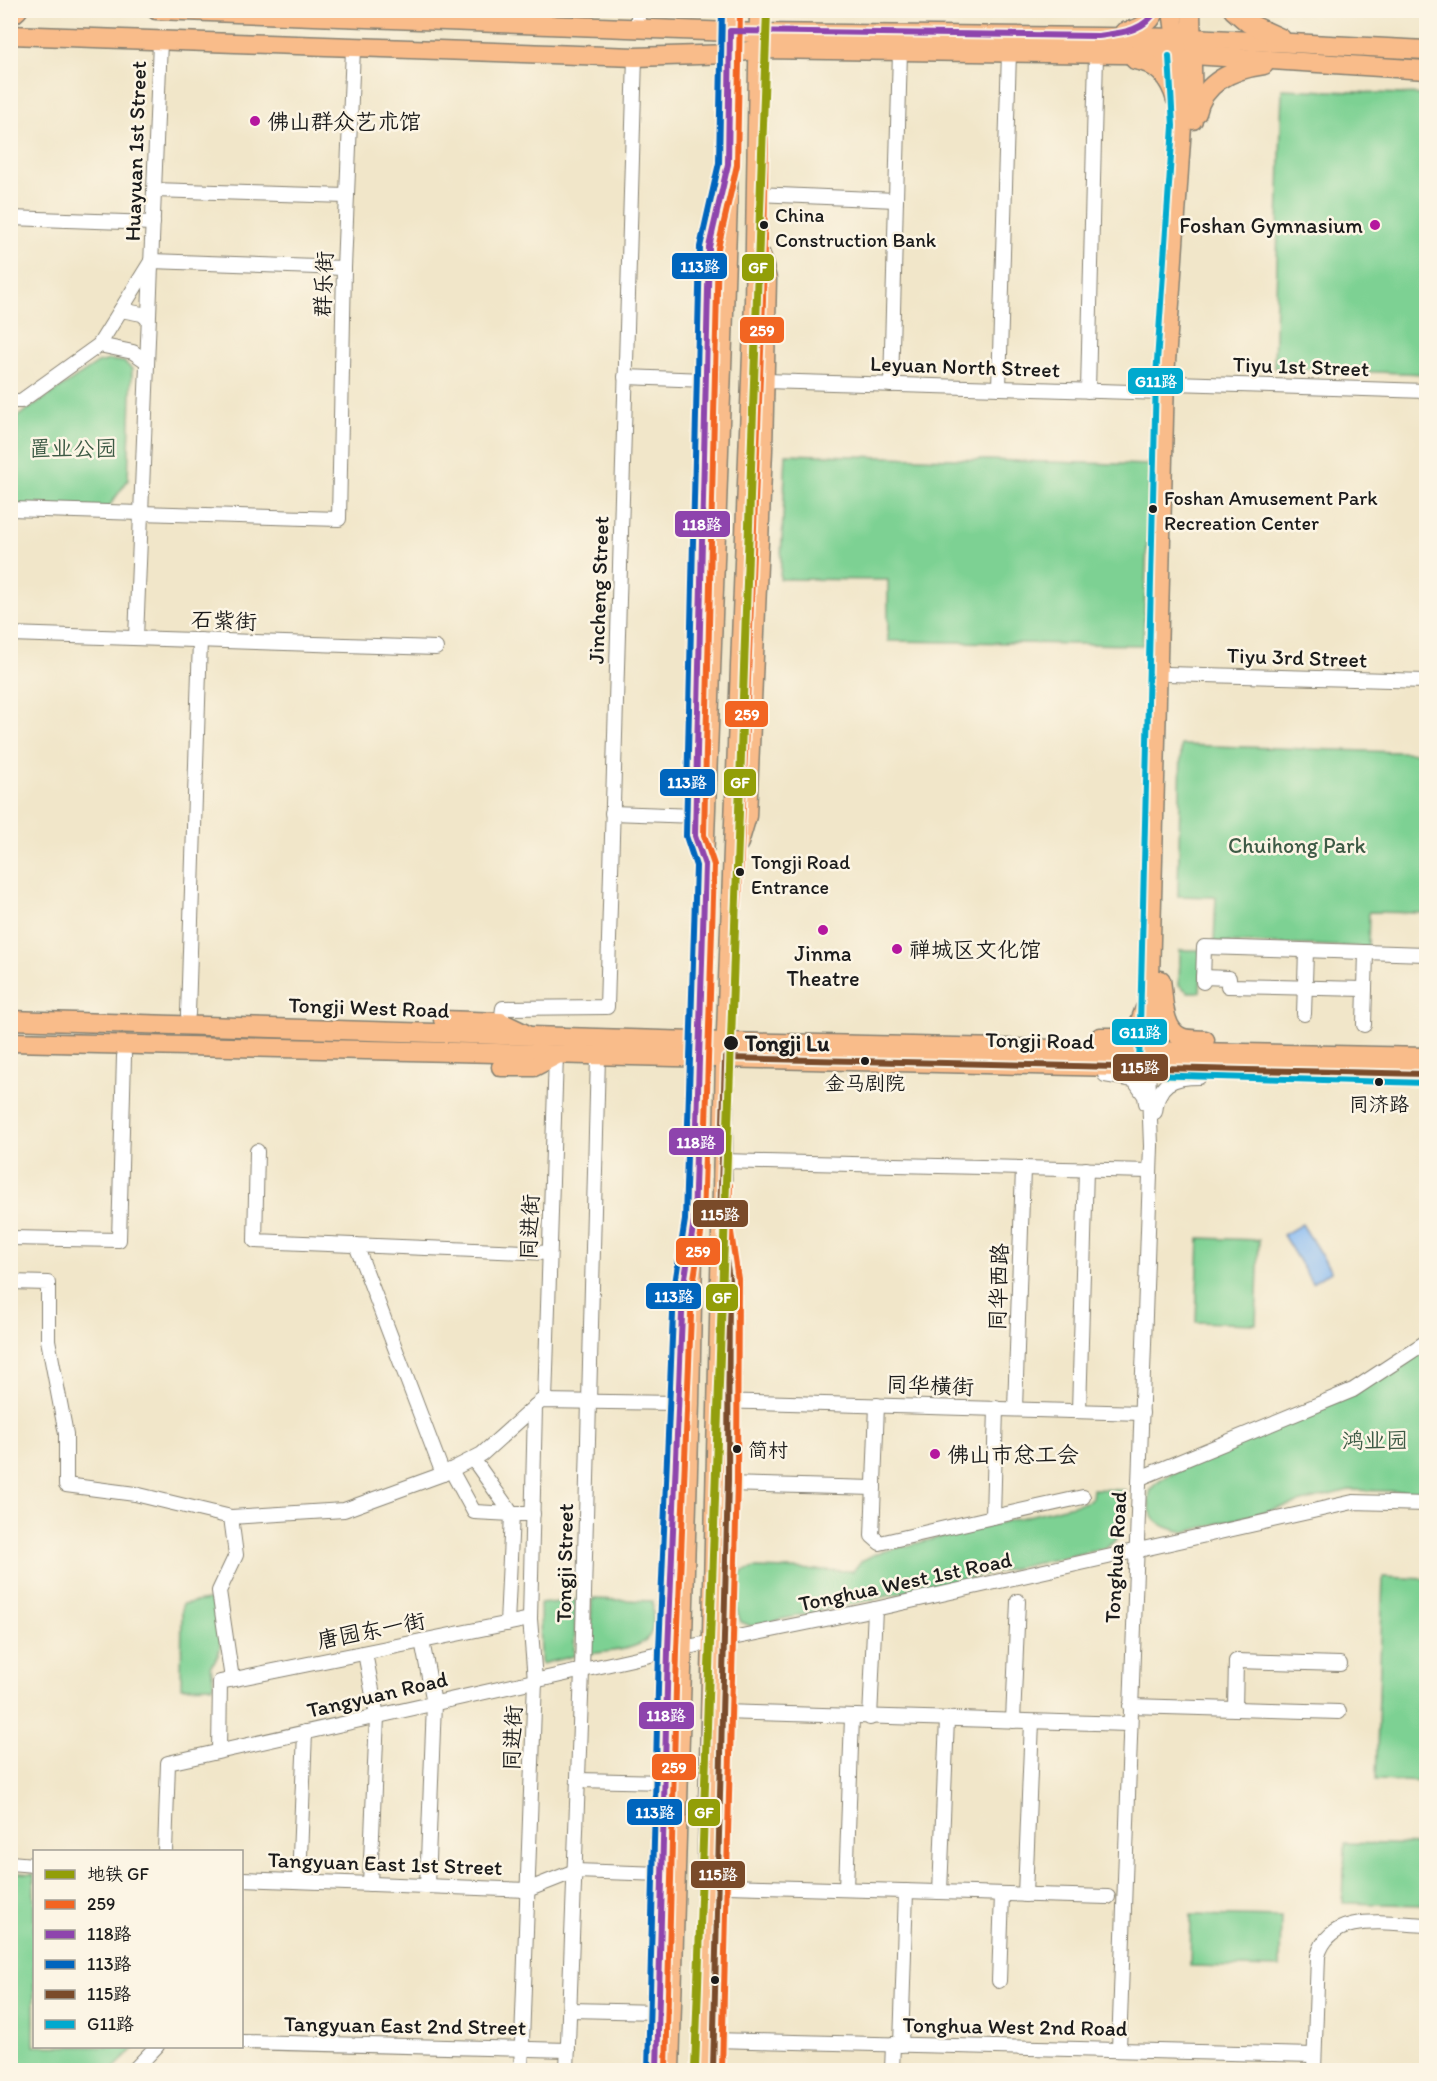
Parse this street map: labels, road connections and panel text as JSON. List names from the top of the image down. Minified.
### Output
{"streets":{"main road":["Tongji West Road","Tongji Road"],"street":["Huayuan 1st Street","群乐街","Leyuan North Street","Tiyu 1st Street","Jincheng Street","石紫街","Tiyu 3rd Street","同进街","同华西路","同华横街","Tonghua Road","Tongji Street","Tonghua West 1st Road","唐园东一街","Tangyuan Road","Tangyuan East 1st Street","Tangyuan East 2nd Street","Tonghua West 2nd Road"]},"crossings":[["Huayuan 1st Street","群乐街"],["Huayuan 1st Street","石紫街"],["Leyuan North Street","Tiyu 1st Street"],["Tongji West Road","Tongji Road"],["Tongji West Road","同进街"],["Tongji West Road","Tongji Street"],["Tongji Road","Tonghua Road"],["同进街","唐园东一街"],["同进街","Tangyuan Road"],["同进街","Tangyuan East 1st Street"],["同进街","Tangyuan East 2nd Street"],["同华西路","同华横街"],["同华横街","Tonghua Road"],["Tonghua Road","Tonghua West 1st Road"],["Tonghua Road","Tonghua West 2nd Road"],["Tongji Street","Tangyuan Road"],["Tongji Street","Tangyuan East 2nd Street"],["Tonghua West 1st Road","Tangyuan Road"]],"parks":["置业公园","Chuihong Park","鸿业园"],"places":["佛山群众艺术馆","China Construction Bank","Foshan Gymnasium","Foshan Amusement Park Recreation Center","Tongji Road Entrance","Jinma Theatre","禅城区文化馆","Tongji Lu","金马剧院","同济路","简村","佛山市总工会"],"lines":["metro line GF","transit line 259","transit line 118路","transit line 113路","transit line G11路","transit line 115路"],"legend":["地铁 GF","259","118路","113路","115路","G11路"]}
